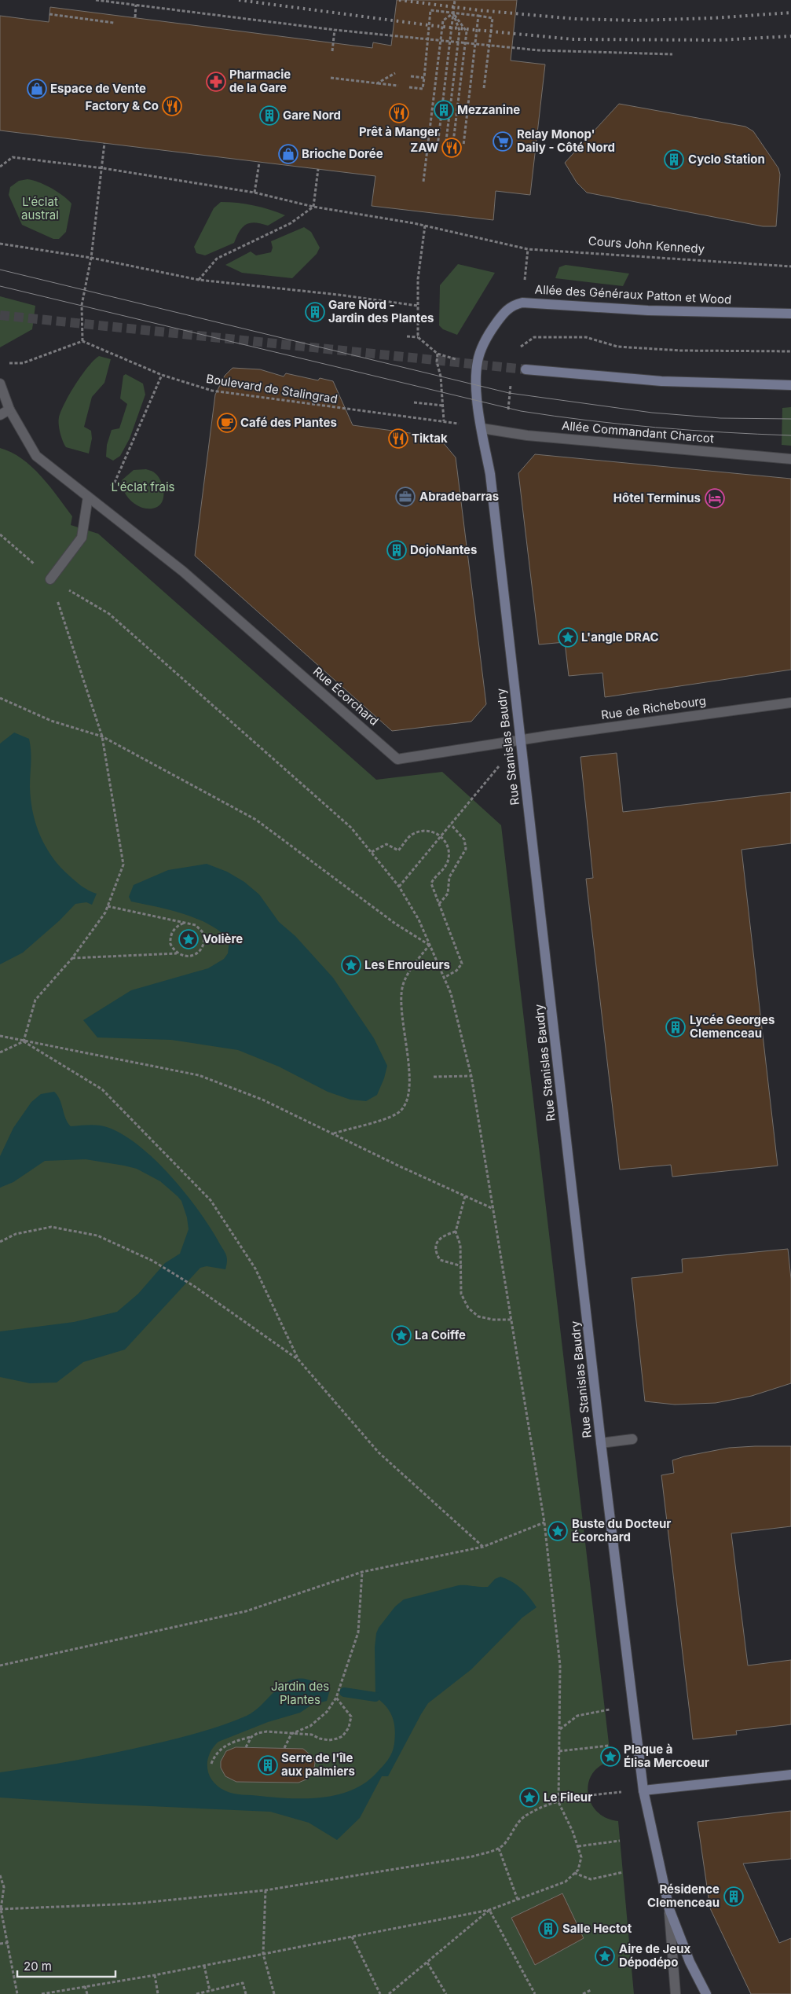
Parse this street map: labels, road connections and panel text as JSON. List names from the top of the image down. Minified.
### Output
{"streets":{"main road":["Allée des Généraux Patton et Wood","Rue Stanislas Baudry"],"street":["Allée Commandant Charcot","Rue Écorchard","Rue de Richebourg"],"path":["Cours John Kennedy","Boulevard de Stalingrad"]},"crossings":[["Allée des Généraux Patton et Wood","Rue Stanislas Baudry"],["Boulevard de Stalingrad","Allée Commandant Charcot"],["Boulevard de Stalingrad","Rue Stanislas Baudry"],["Allée Commandant Charcot","Rue Stanislas Baudry"],["Rue Écorchard","Rue de Richebourg"],["Rue Écorchard","Rue Stanislas Baudry"],["Rue de Richebourg","Rue Stanislas Baudry"]],"parks":["L'éclat austral","L'éclat frais","Jardin des Plantes"],"places":{"pharmacy":["Pharmacie de la Gare"],"shop":["Espace de Vente","Brioche Dorée"],"restaurant":["Factory & Co","Prêt à Manger","ZAW","Tiktak"],"building":["Mezzanine","Gare Nord","Cyclo Station","Gare Nord - Jardin des Plantes","DojoNantes","Lycée Georges Clemenceau","Serre de l'île aux palmiers","Résidence Clemenceau","Salle Hectot"],"supermarket":["Relay Monop' Daily - Côté Nord"],"cafe":["Café des Plantes"],"office":["Abradebarras"],"hotel":["Hôtel Terminus"],"place":["L'angle DRAC","Volière","Les Enrouleurs","La Coiffe","Buste du Docteur Écorchard","Plaque à Élisa Mercoeur","Le Fileur","Aire de Jeux Dépodépo"]},"scale_bar":"20 m"}
